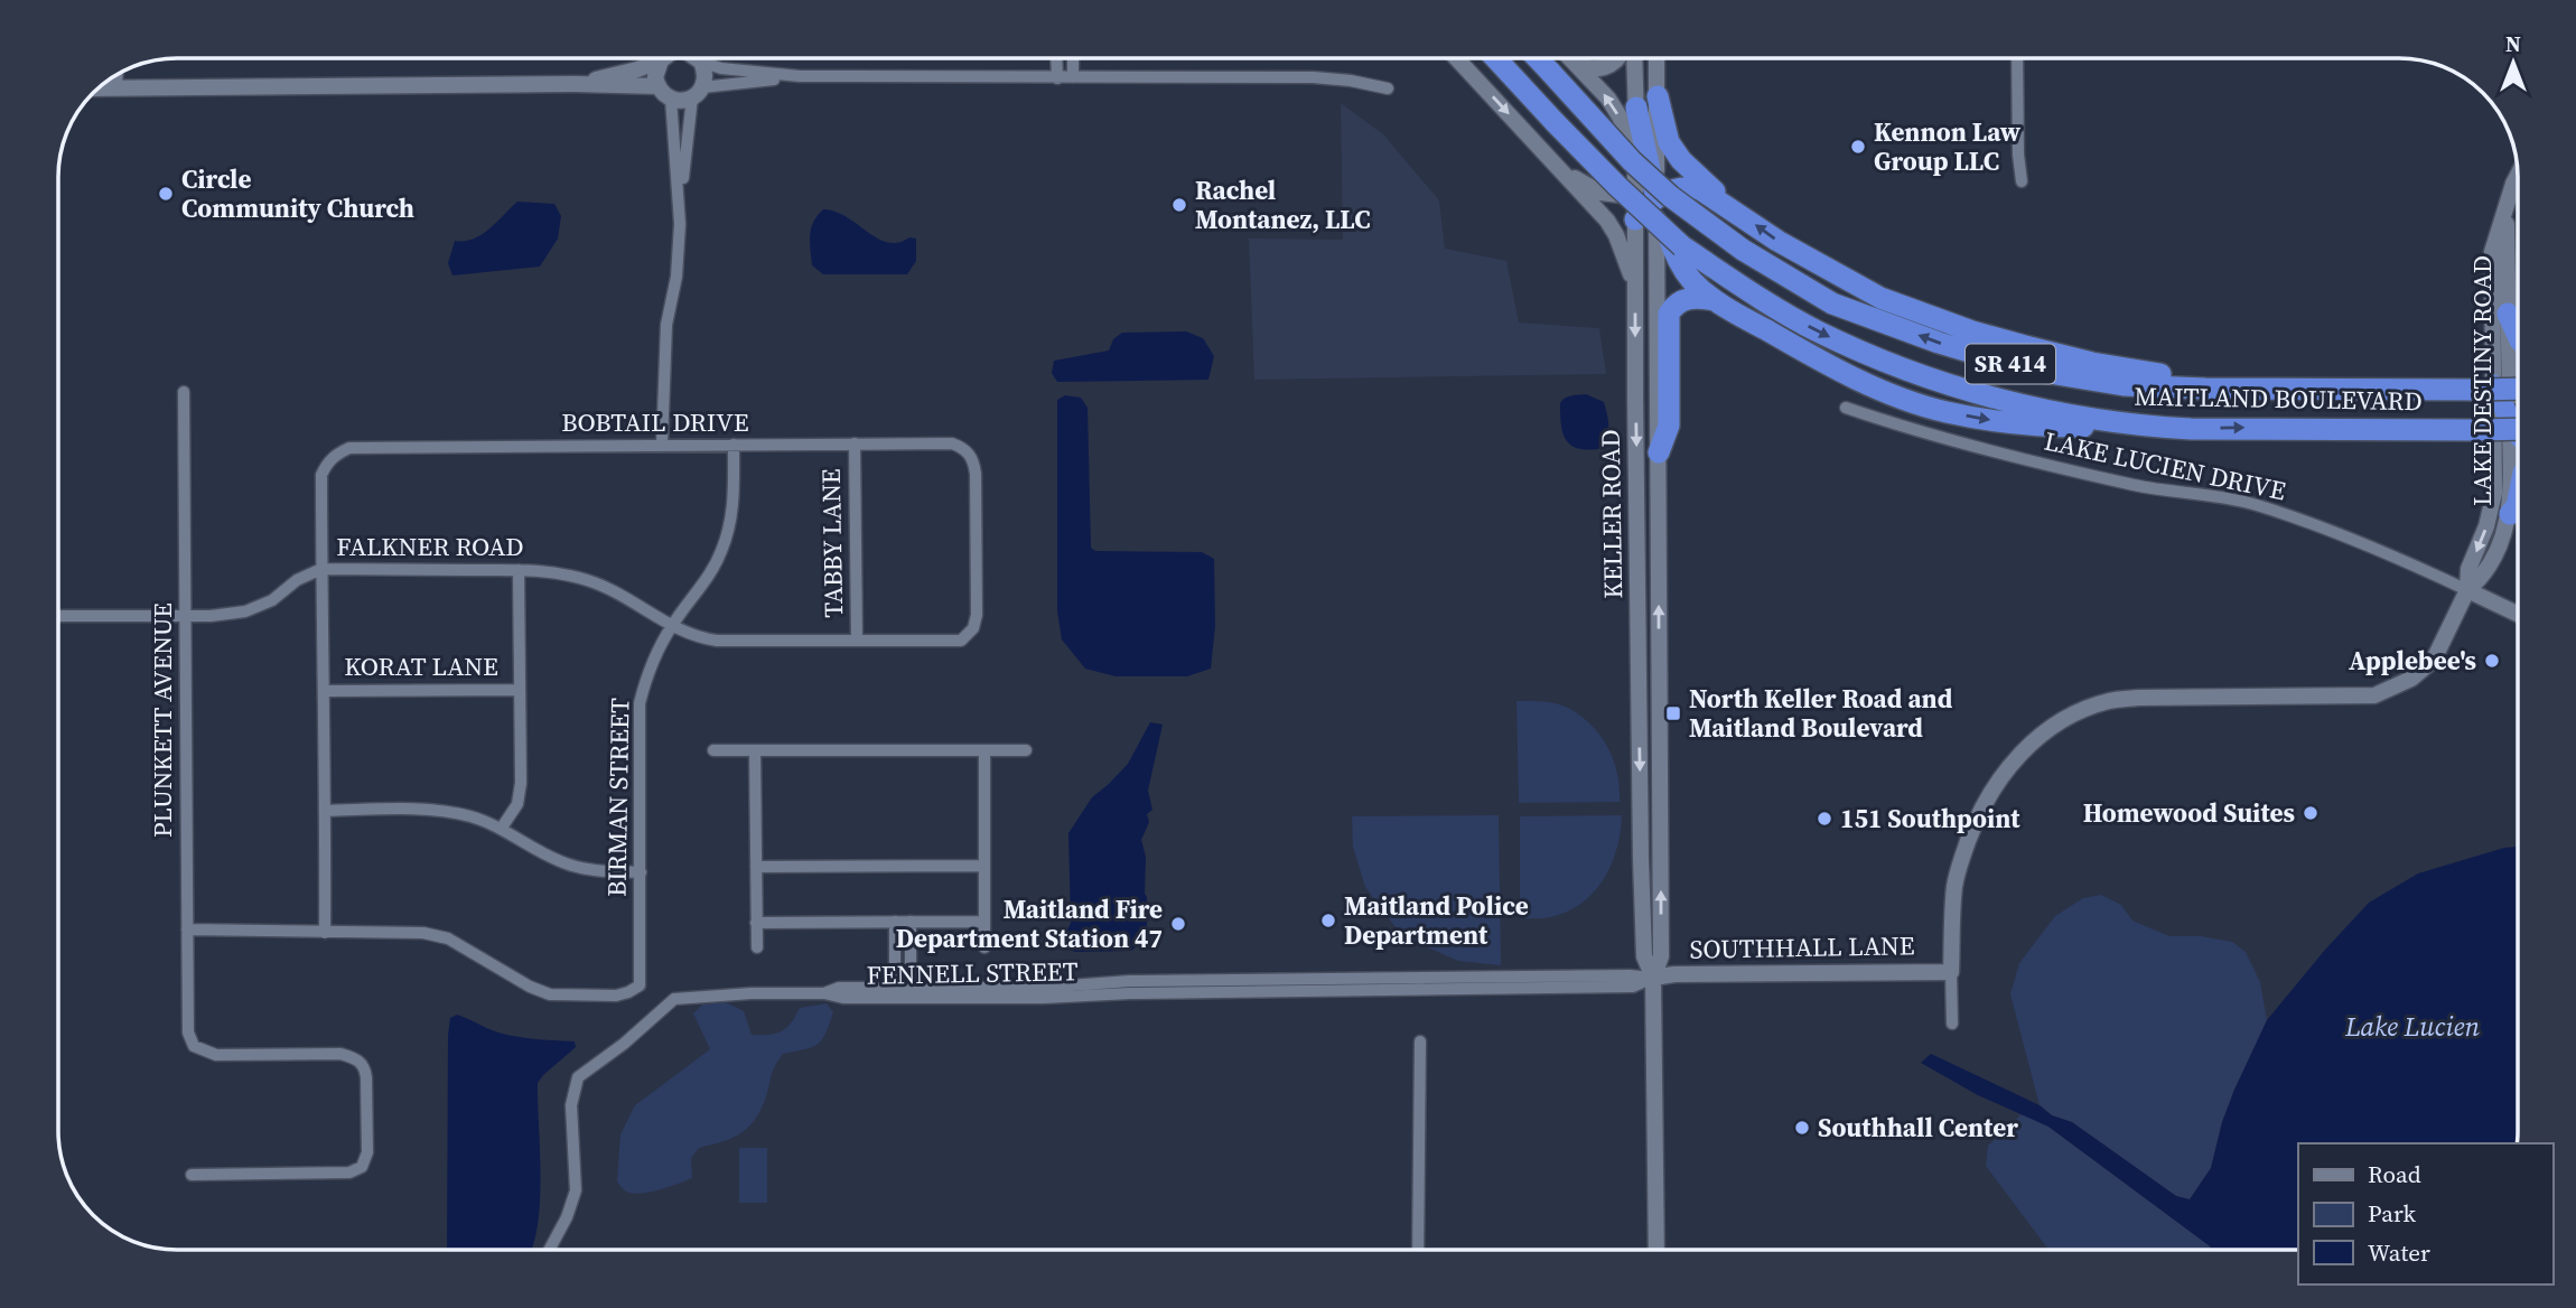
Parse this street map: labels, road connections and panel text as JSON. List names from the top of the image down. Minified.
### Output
{"streets":{"highway":["SR 414","MAITLAND BOULEVARD"],"street":["LAKE DESTINY ROAD","BOBTAIL DRIVE","LAKE LUCIEN DRIVE","KELLER ROAD","TABBY LANE","FALKNER ROAD","KORAT LANE","PLUNKETT AVENUE","BIRMAN STREET","SOUTHHALL LANE","FENNELL STREET"]},"crossings":[["LAKE DESTINY ROAD","MAITLAND BOULEVARD"],["LAKE DESTINY ROAD","LAKE LUCIEN DRIVE"],["LAKE DESTINY ROAD","SOUTHHALL LANE"],["BOBTAIL DRIVE","TABBY LANE"],["BOBTAIL DRIVE","FALKNER ROAD"],["BOBTAIL DRIVE","KORAT LANE"],["BOBTAIL DRIVE","BIRMAN STREET"],["LAKE LUCIEN DRIVE","SOUTHHALL LANE"],["KELLER ROAD","SOUTHHALL LANE"],["KELLER ROAD","FENNELL STREET"],["FALKNER ROAD","PLUNKETT AVENUE"],["FALKNER ROAD","BIRMAN STREET"],["SOUTHHALL LANE","FENNELL STREET"]],"water":["Lake Lucien"],"places":{"other":["Kennon Law Group LLC","Circle Community Church","Rachel Montanez, LLC","Applebee's","Homewood Suites","151 Southpoint","Maitland Police Department","Maitland Fire Department Station 47","Southhall Center"],"transit":["North Keller Road and Maitland Boulevard"]},"legend":["Road","Park","Water"],"north":"top"}
